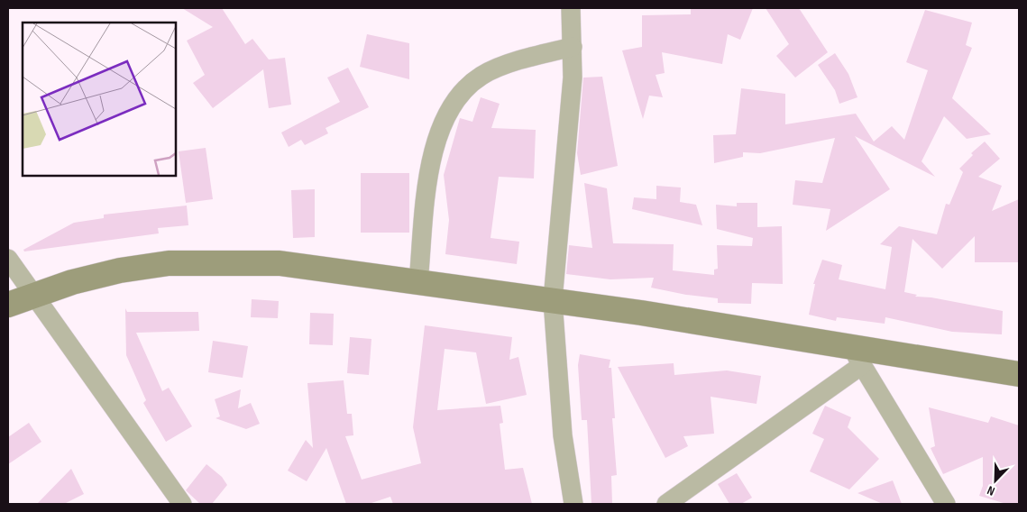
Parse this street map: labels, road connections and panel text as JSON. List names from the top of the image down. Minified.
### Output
{"north":"bottom left"}
